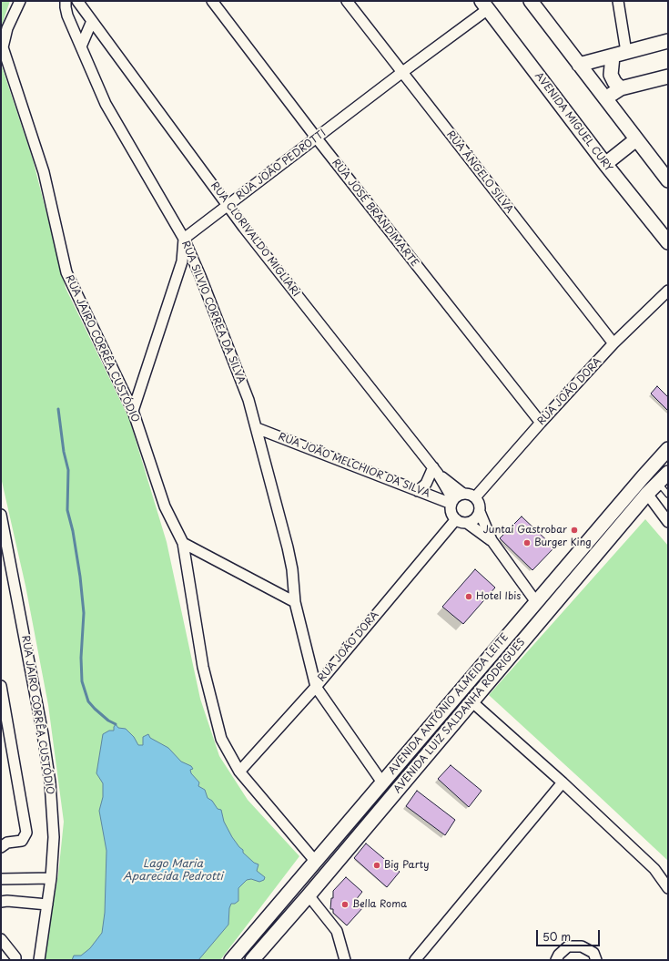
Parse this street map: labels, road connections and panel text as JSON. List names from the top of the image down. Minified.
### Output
{"streets":{"main road":["AVENIDA MIGUEL CURY","AVENIDA ANTÔNIO ALMEIDA LEITE","AVENIDA LUIZ SALDANHA RODRIGUES"],"street":["RUA JOÃO PEDROTTI","RUA ÂNGELO SILVA","RUA JOSÉ BRANDIMARTE","RUA CLORIVALDO MIGLIARI","RUA SILVIO CORREA DA SILVA","RUA JAIRO CORRÊA CUSTÓDIO","RUA JOÃO DORA","RUA JOÃO MELCHIOR DA SILVA"]},"crossings":[["AVENIDA MIGUEL CURY","RUA JOÃO PEDROTTI"],["RUA JOÃO PEDROTTI","RUA ÂNGELO SILVA"],["RUA JOÃO PEDROTTI","RUA JOSÉ BRANDIMARTE"],["RUA JOÃO PEDROTTI","RUA CLORIVALDO MIGLIARI"],["RUA JOÃO PEDROTTI","RUA SILVIO CORREA DA SILVA"],["RUA ÂNGELO SILVA","RUA JOÃO DORA"],["RUA JOSÉ BRANDIMARTE","RUA JOÃO DORA"],["RUA CLORIVALDO MIGLIARI","RUA JOÃO DORA"],["RUA CLORIVALDO MIGLIARI","RUA JOÃO MELCHIOR DA SILVA"],["RUA SILVIO CORREA DA SILVA","RUA JOÃO DORA"],["RUA SILVIO CORREA DA SILVA","RUA JOÃO MELCHIOR DA SILVA"],["RUA SILVIO CORREA DA SILVA","AVENIDA ANTÔNIO ALMEIDA LEITE"],["RUA JAIRO CORRÊA CUSTÓDIO","RUA JOÃO DORA"],["RUA JAIRO CORRÊA CUSTÓDIO","AVENIDA ANTÔNIO ALMEIDA LEITE"],["RUA JOÃO DORA","RUA JOÃO MELCHIOR DA SILVA"]],"water":["Lago Maria Aparecida Pedrotti"],"places":["Juntai Gastrobar","Burger King","Hotel Ibis","Big Party","Bella Roma"],"scale_bar":"50 m"}
